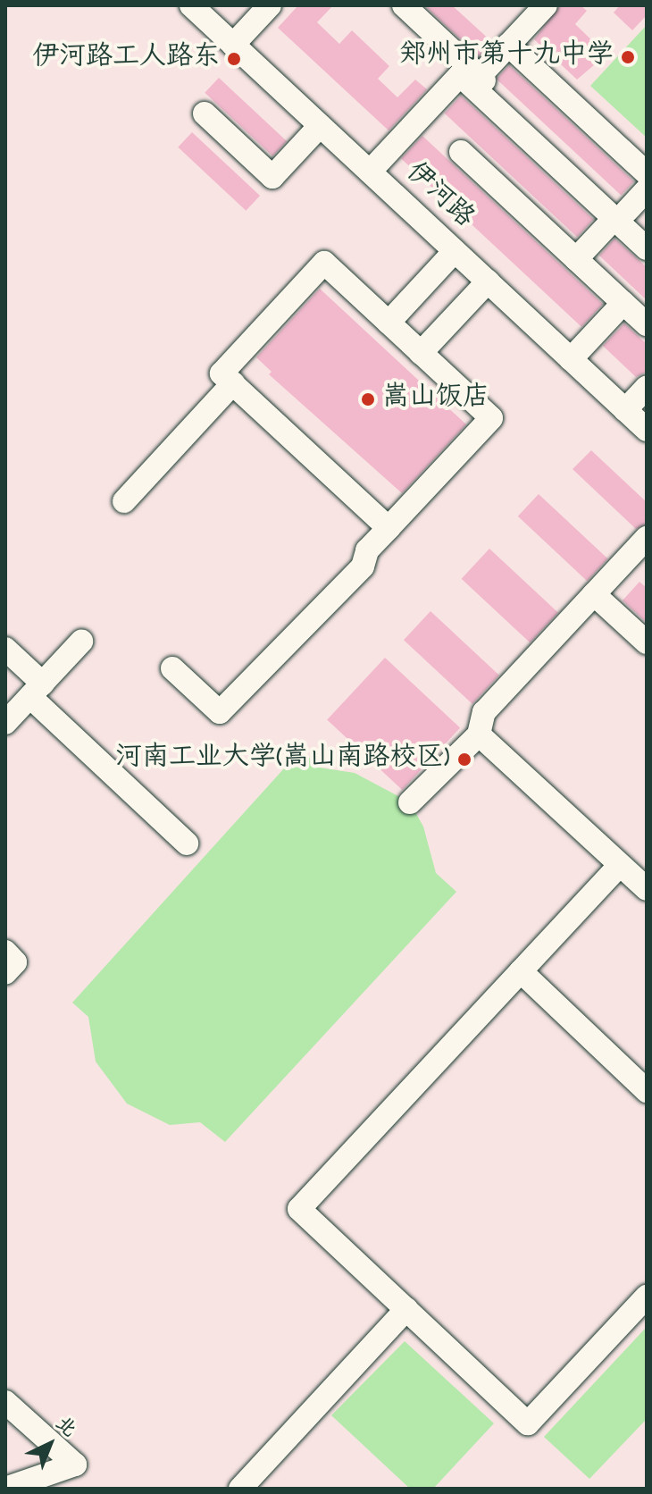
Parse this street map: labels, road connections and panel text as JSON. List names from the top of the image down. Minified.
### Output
{"streets":{"street":["伊河路"]},"places":["郑州市第十九中学","伊河路工人路东","嵩山饭店","河南工业大学(嵩山南路校区)"],"north":"top right"}
